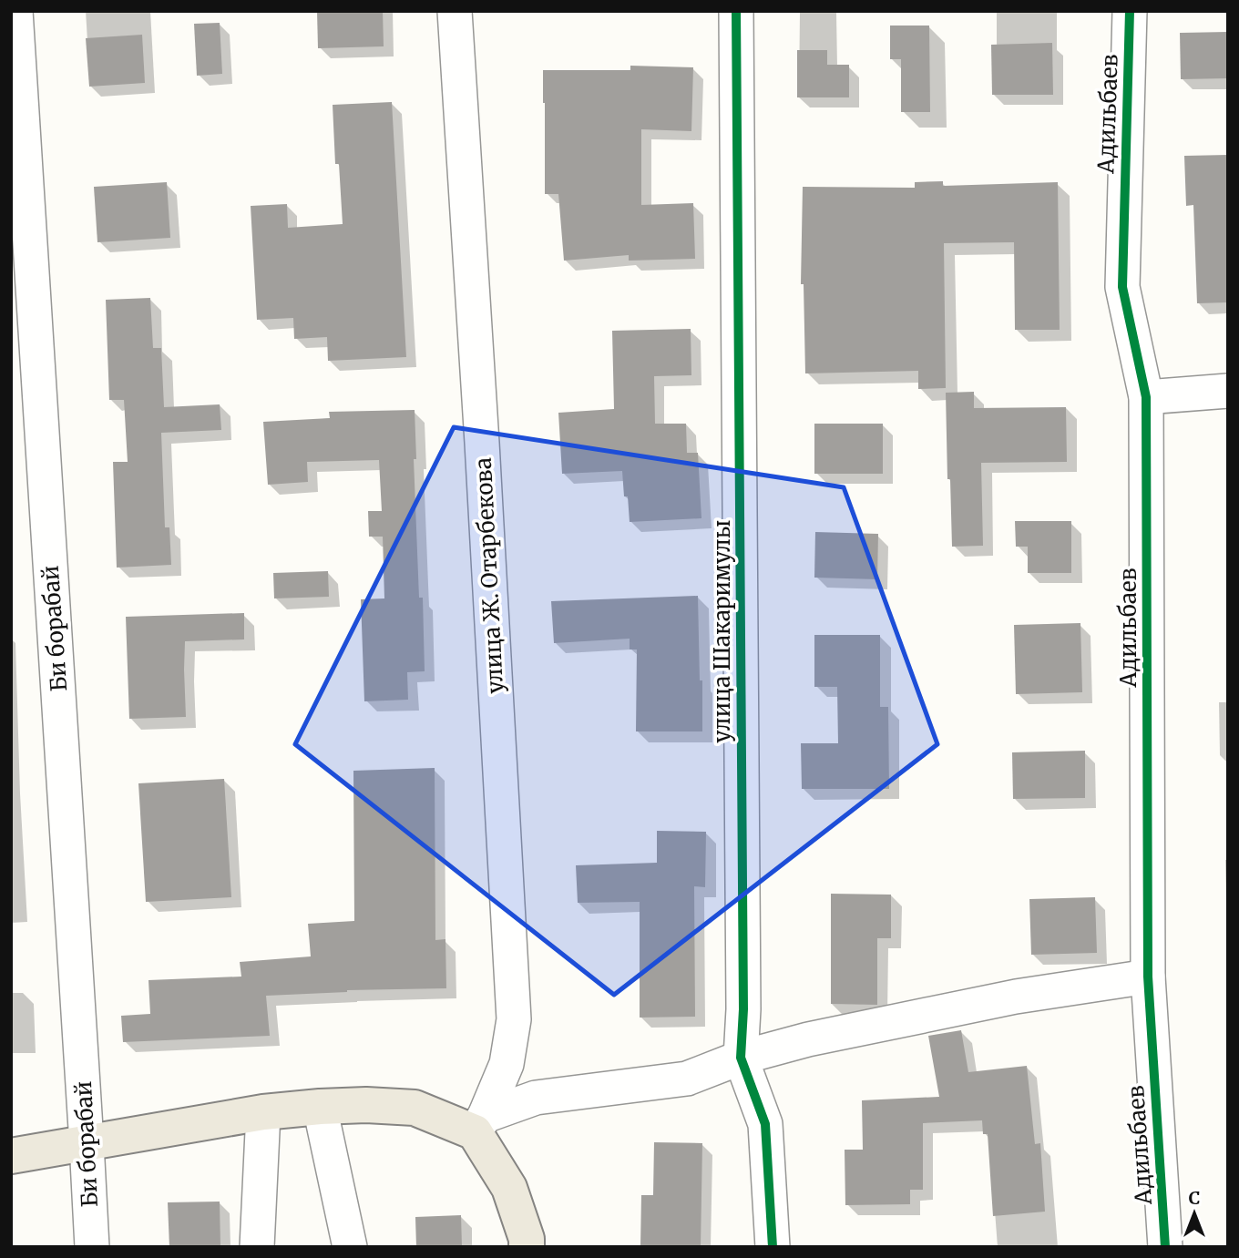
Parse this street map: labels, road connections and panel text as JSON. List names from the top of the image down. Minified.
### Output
{"streets":{"street":["Адильбаев","улица Ж. Отарбекова","Би борабай","улица Шакаримулы"]},"north":"top"}
